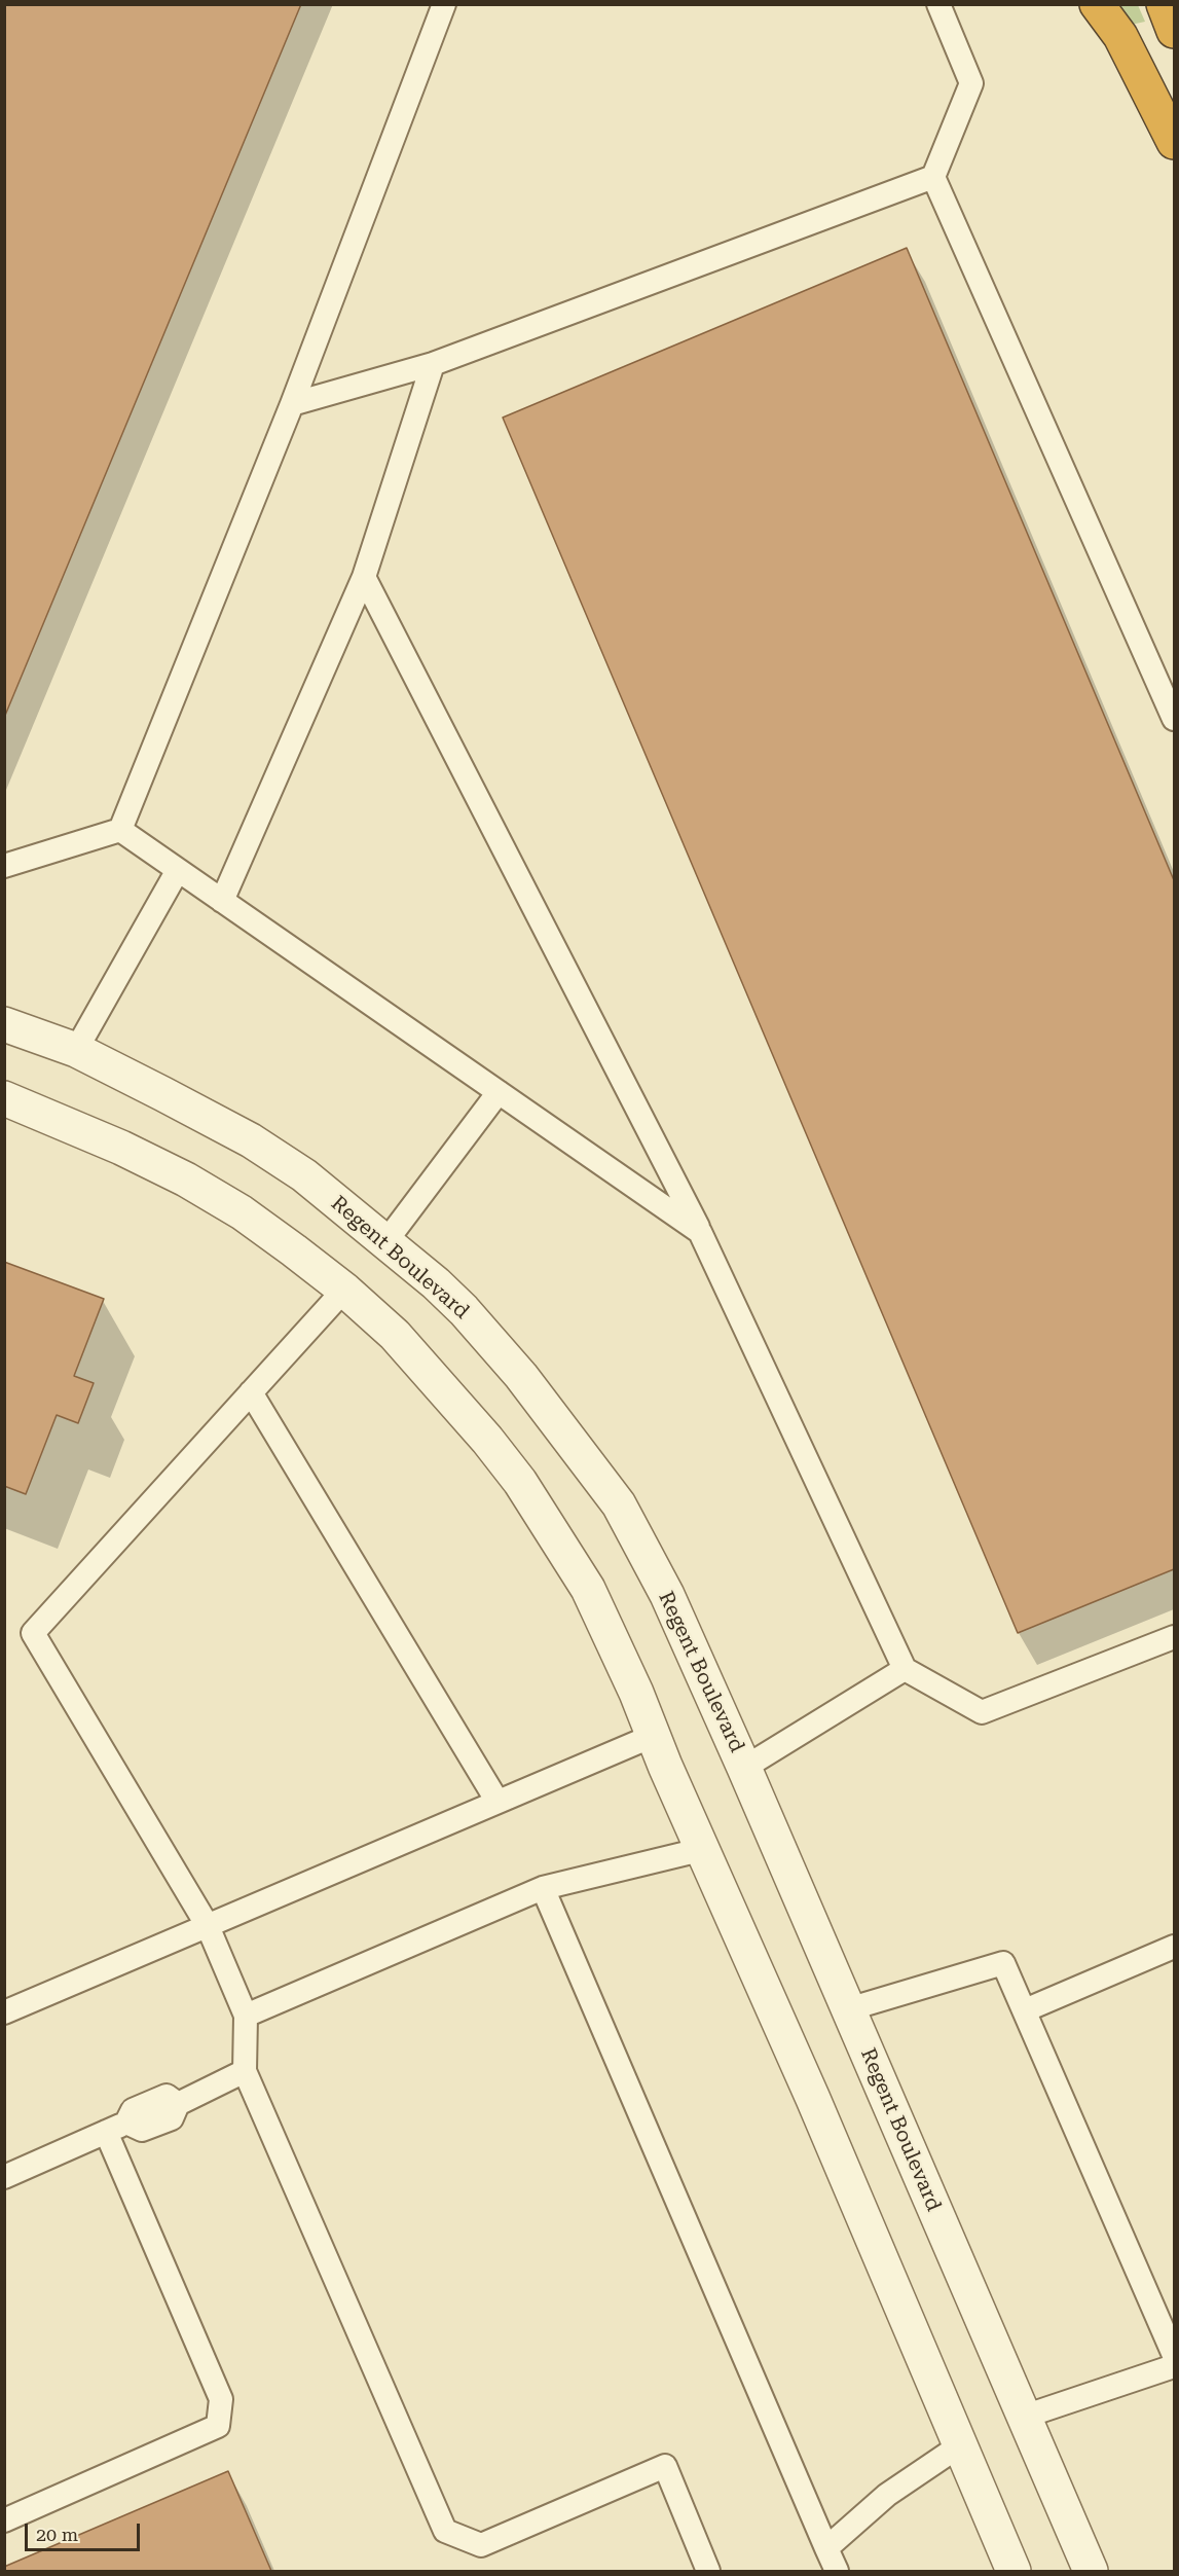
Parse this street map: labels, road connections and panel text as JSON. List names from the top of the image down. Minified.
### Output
{"streets":{"street":["Regent Boulevard"]},"scale_bar":"20 m"}
